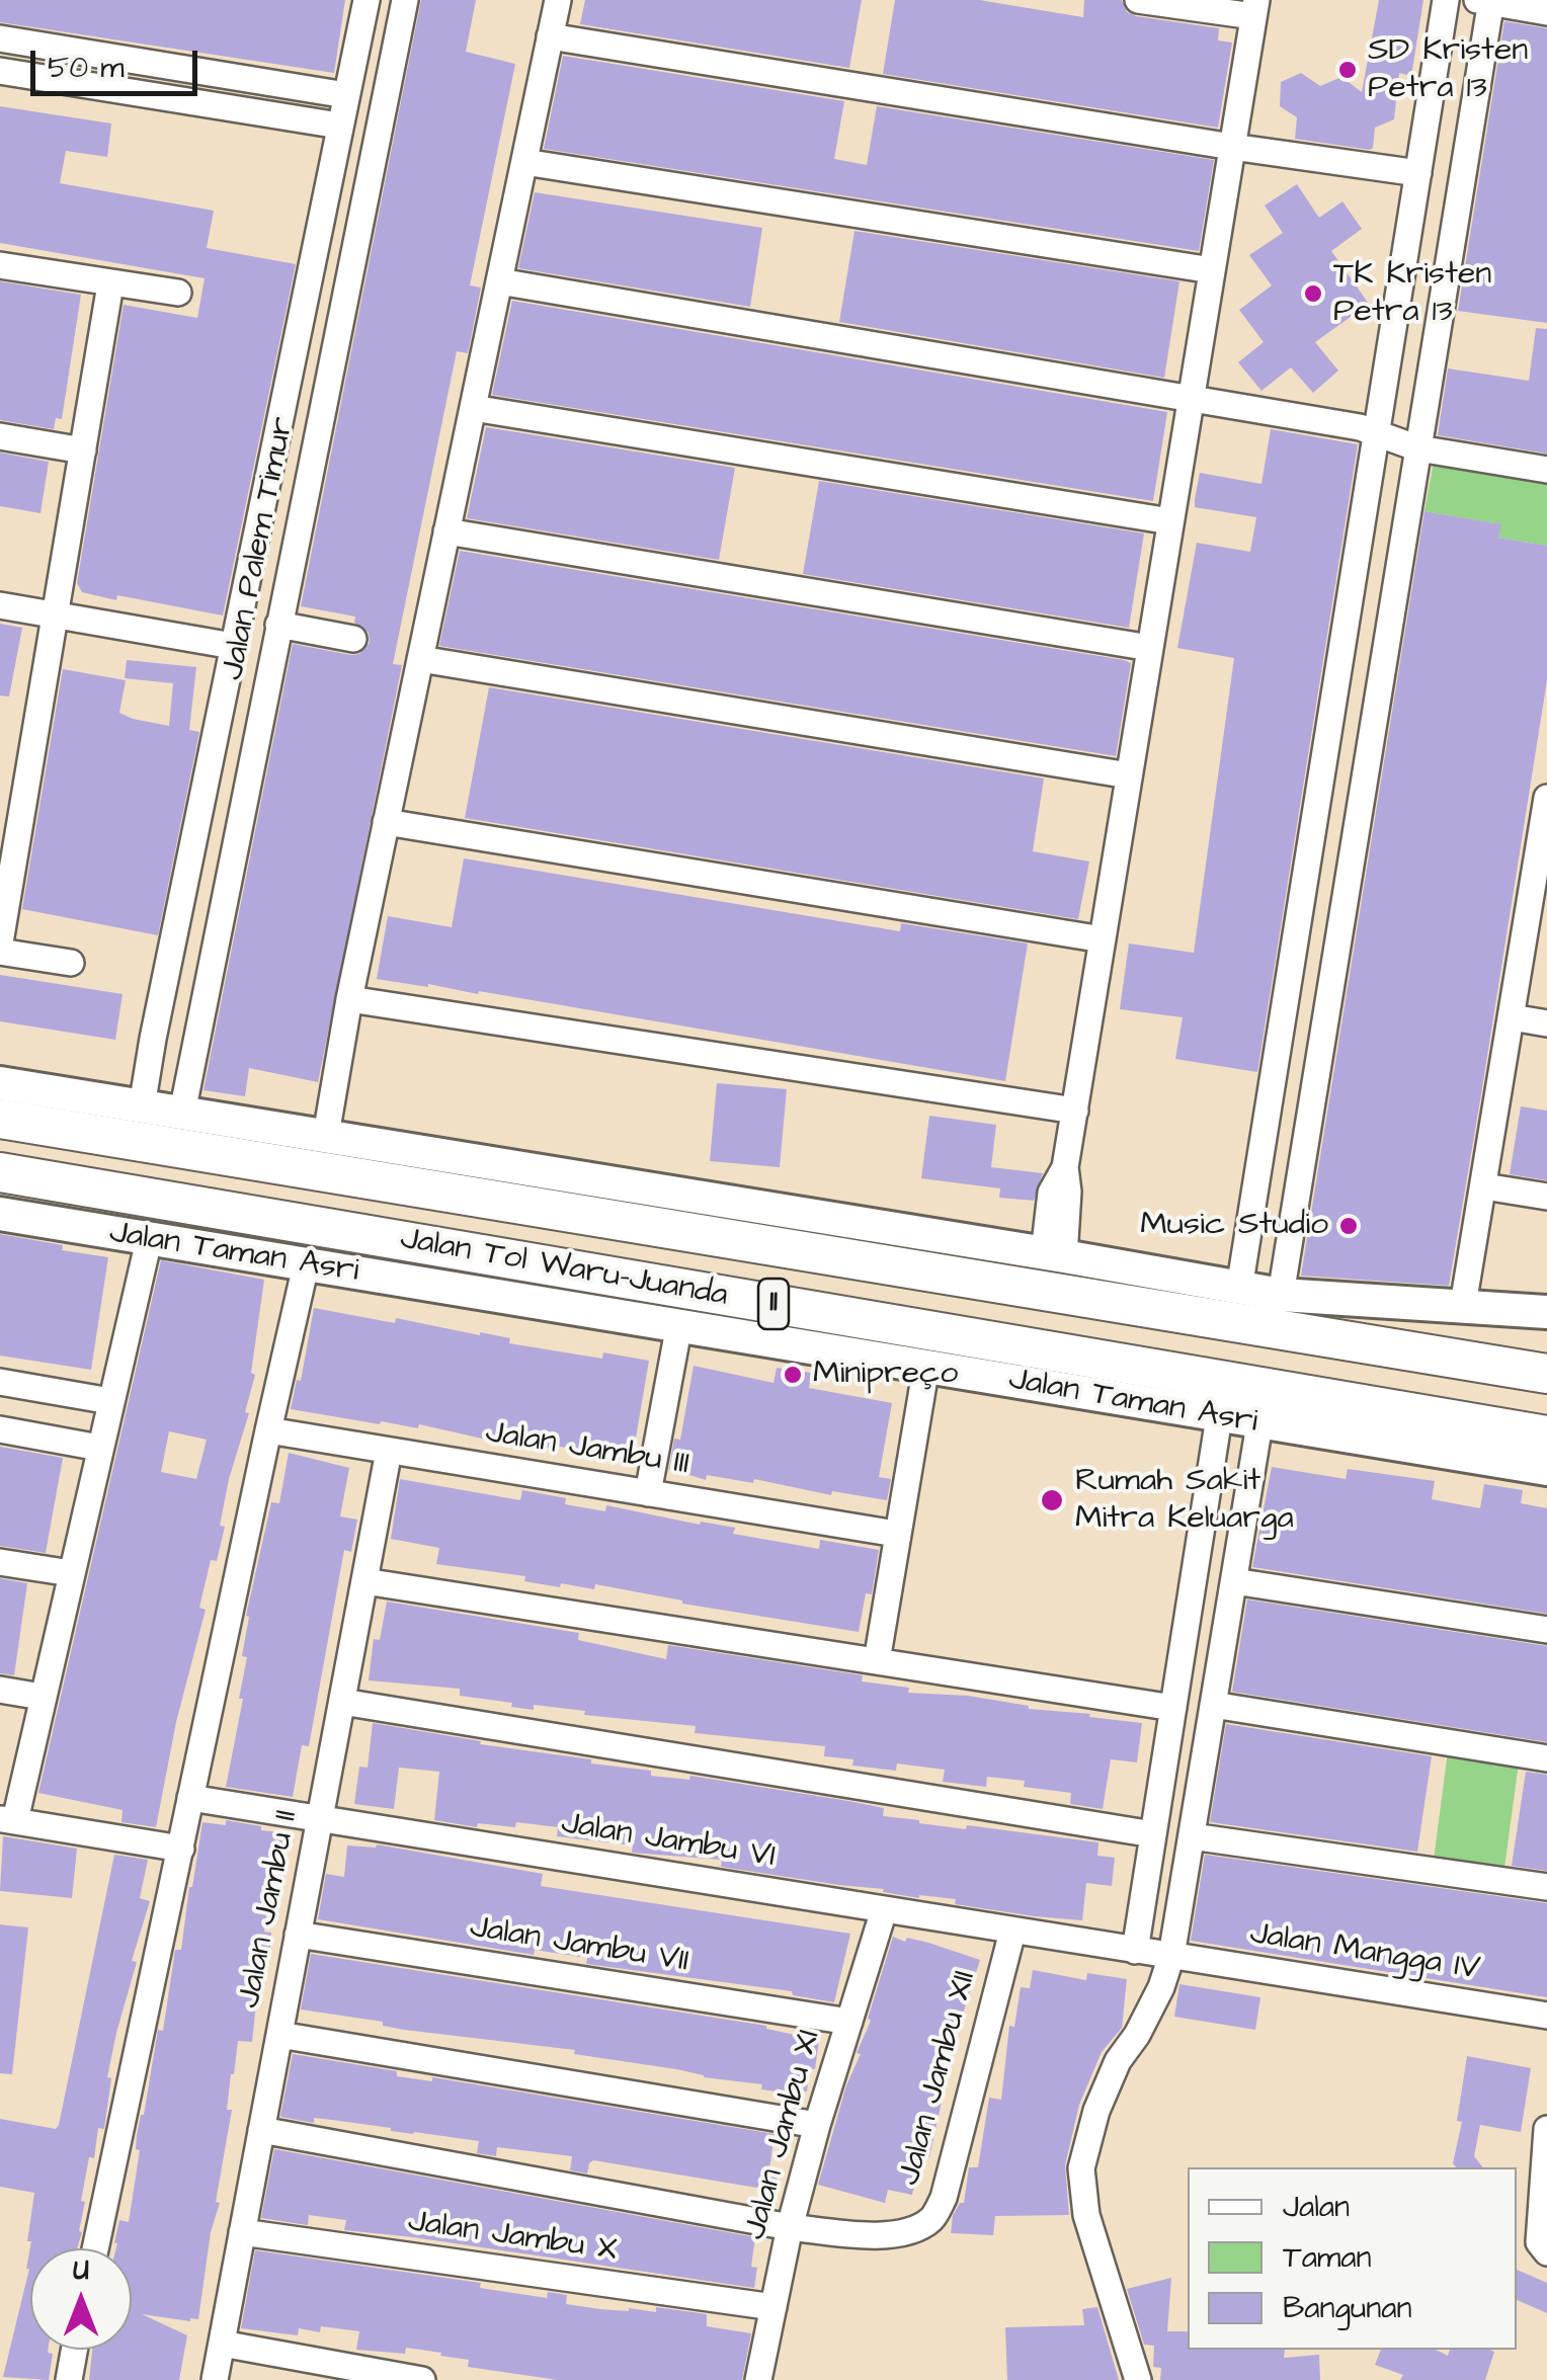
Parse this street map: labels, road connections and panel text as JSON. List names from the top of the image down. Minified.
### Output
{"streets":{"highway":["Jalan Tol Waru–Juanda","11"],"main road":["Jalan Taman Asri"],"street":["Jalan Palem Timur","Jalan Jambu III","Jalan Jambu VI","Jalan Jambu II","Jalan Jambu VII","Jalan Mangga IV","Jalan Jambu XII","Jalan Jambu XI","Jalan Jambu X"]},"crossings":[["Jalan Jambu III","Jalan Jambu II"],["Jalan Jambu VI","Jalan Jambu II"],["Jalan Jambu VI","Jalan Mangga IV"],["Jalan Jambu VI","Jalan Jambu XII"],["Jalan Jambu VI","Jalan Jambu XI"],["Jalan Jambu II","Jalan Jambu VII"],["Jalan Jambu II","Jalan Jambu X"],["Jalan Jambu VII","Jalan Jambu XI"],["Jalan Jambu XII","Jalan Jambu XI"],["Jalan Jambu XI","Jalan Jambu X"]],"places":["SD Kristen Petra 13","TK Kristen Petra 13","Music Studio","Minipreço","Rumah Sakit Mitra Keluarga"],"legend":["Jalan","Taman","Bangunan"],"scale_bar":"50 m","north":"top"}
